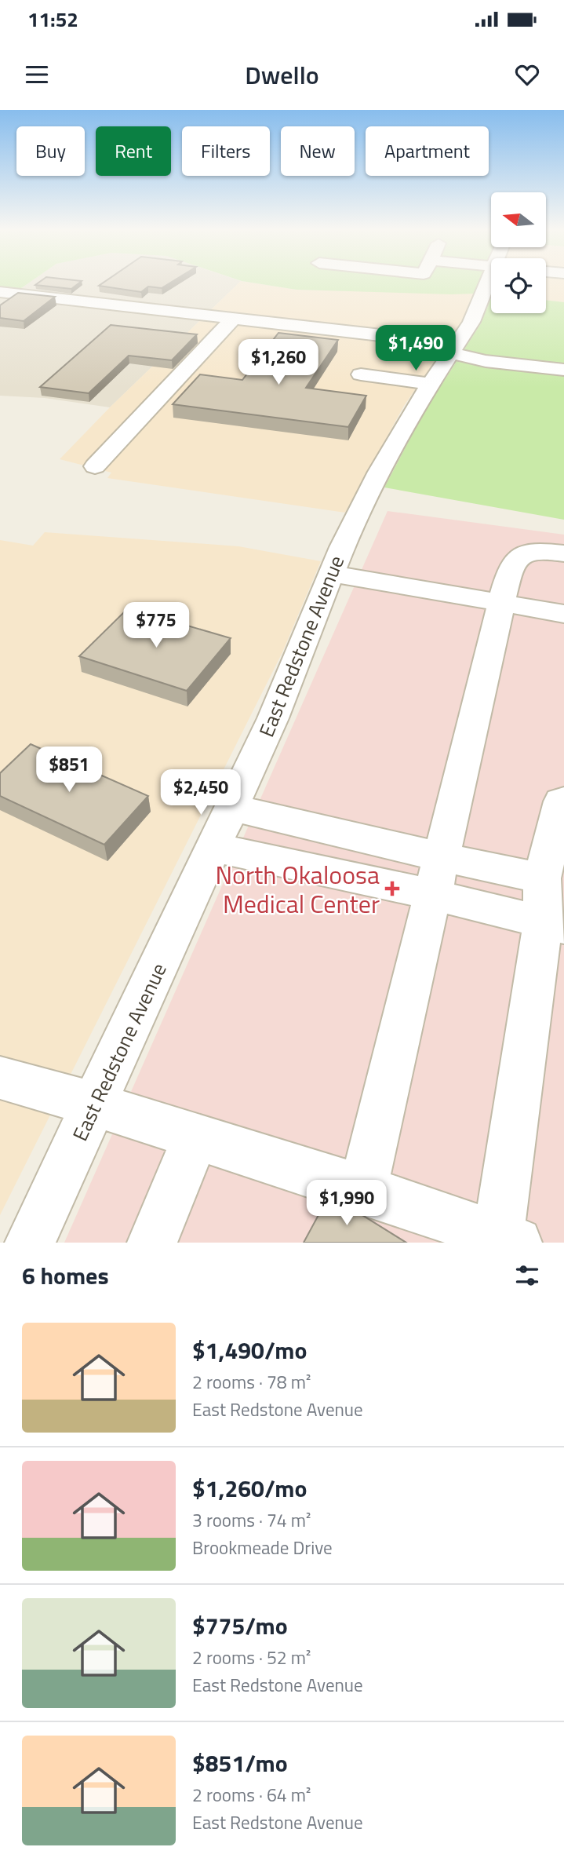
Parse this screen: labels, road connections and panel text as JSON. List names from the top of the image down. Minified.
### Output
{"streets":{"street":["East Redstone Avenue"]},"places":{"health":["North Okaloosa Medical Center"]},"north":"left","page":{"status":"11:52","header":"Dwello","chip":["Buy","Rent","Filters","New","Apartment"],"price":["$1,490","$1,260","$775","$851","$2,450","$1,990"],"heading":"6 homes","list":[{"name":"$1,490/mo","note":"2 rooms · 78 m² · East Redstone Avenue"},{"name":"$1,260/mo","note":"3 rooms · 74 m² · Brookmeade Drive"},{"name":"$775/mo","note":"2 rooms · 52 m² · East Redstone Avenue"},{"name":"$851/mo","note":"2 rooms · 64 m² · East Redstone Avenue"}]}}
